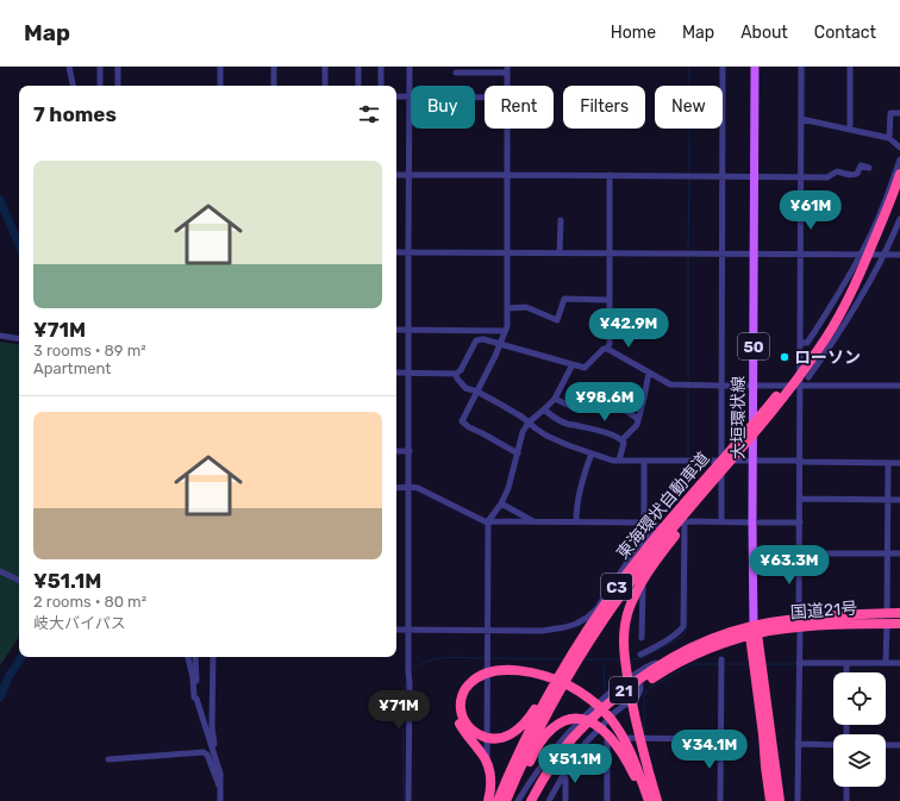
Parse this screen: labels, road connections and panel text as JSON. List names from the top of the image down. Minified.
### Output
{"streets":{"highway":["東海環状自動車道","C3","国道21号","21"],"main road":["50","大垣環状線"]},"crossings":[["大垣環状線","国道21号"],["大垣環状線","21"],["国道21号","21"]],"places":["ローソン"],"page":{"header":"Map","nav":["Home","Map","About","Contact"],"chip":["Buy","Rent","Filters","New"],"heading":"7 homes","list":[{"name":"¥71M","note":"3 rooms · 89 m² · Apartment"},{"name":"¥51.1M","note":"2 rooms · 80 m² · 岐大バイパス"}],"price":["¥61M","¥42.9M","¥98.6M","¥63.3M","¥71M","¥34.1M","¥51.1M"]}}
